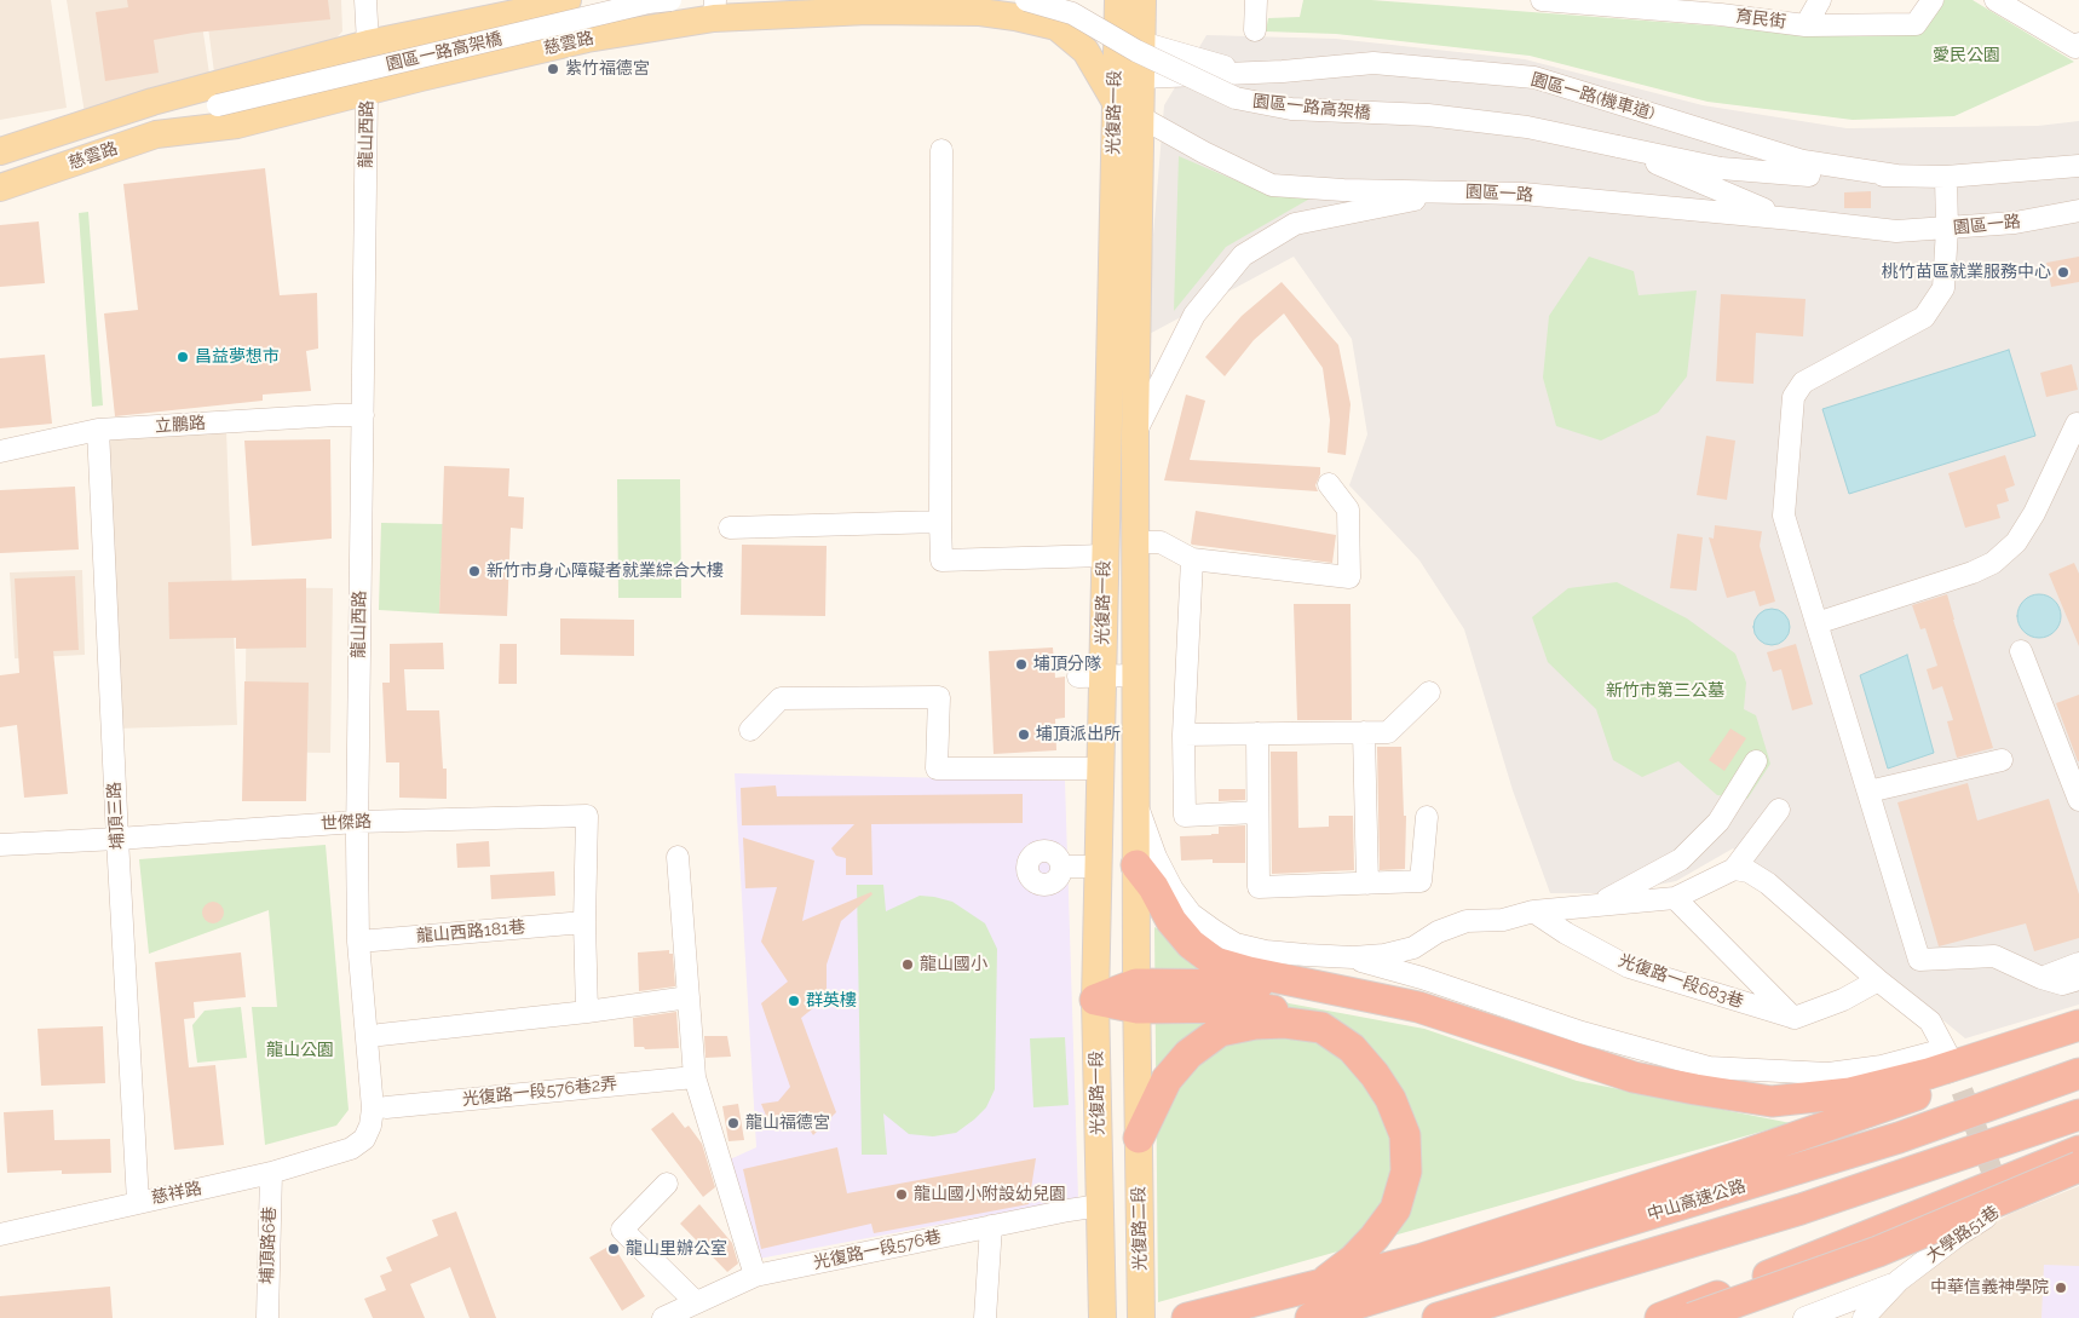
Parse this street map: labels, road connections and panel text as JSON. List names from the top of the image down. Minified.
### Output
{"streets":{"highway":["中山高速公路"],"main road":["慈雲路","光復路一段","光復路二段"],"street":["育民街","園區一路高架橋","園區一路(機車道)","龍山西路","園區一路","立鵬路","埔頂三路","世傑路","龍山西路181巷","光復路一段683巷","光復路一段576巷2弄","慈祥路","大學路51巷","埔頂路6巷","光復路一段576巷"]},"crossings":[["慈雲路","光復路一段"],["慈雲路","龍山西路"],["慈雲路","園區一路"],["光復路一段","園區一路"],["光復路一段","光復路二段"],["光復路一段","光復路一段576巷"],["龍山西路","立鵬路"],["龍山西路","世傑路"],["龍山西路","龍山西路181巷"],["龍山西路","慈祥路"],["立鵬路","埔頂三路"],["埔頂三路","世傑路"],["埔頂三路","慈祥路"],["世傑路","龍山西路181巷"],["慈祥路","埔頂路6巷"]],"parks":["愛民公園","新竹市第三公墓","龍山公園"],"places":["紫竹福德宮","桃竹苗區就業服務中心","昌益夢想市","新竹市身心障礙者就業綜合大樓","埔頂分隊","埔頂派出所","龍山國小","群英樓","龍山福德宮","龍山國小附設幼兒園","龍山里辦公室","中華信義神學院"]}
